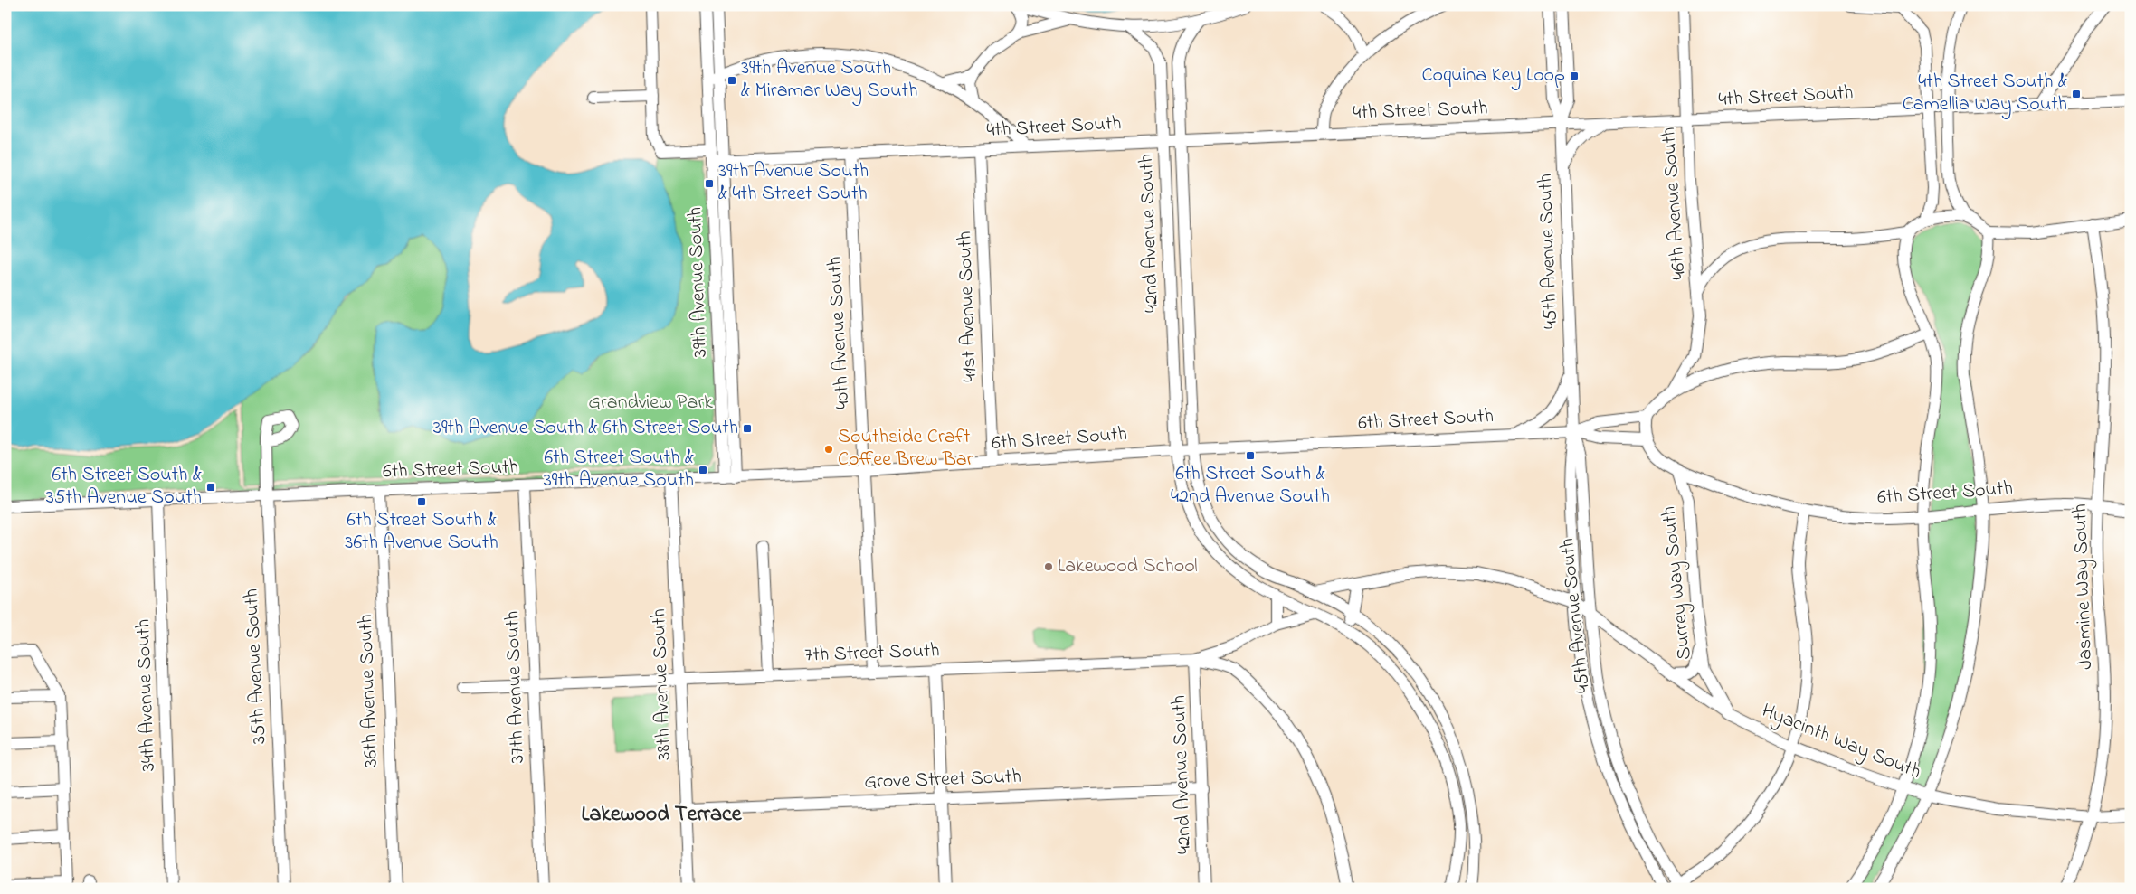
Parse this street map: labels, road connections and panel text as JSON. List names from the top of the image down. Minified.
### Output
{"streets":{"street":["4th Street South","46th Avenue South","42nd Avenue South","45th Avenue South","39th Avenue South","41st Avenue South","40th Avenue South","6th Street South","Surrey Way South","Jasmine Way South","7th Street South","35th Avenue South","38th Avenue South","37th Avenue South","36th Avenue South","34th Avenue South","Hyacinth Way South","Grove Street South"]},"crossings":[["4th Street South","46th Avenue South"],["4th Street South","42nd Avenue South"],["4th Street South","45th Avenue South"],["4th Street South","39th Avenue South"],["4th Street South","41st Avenue South"],["4th Street South","40th Avenue South"],["42nd Avenue South","6th Street South"],["42nd Avenue South","7th Street South"],["42nd Avenue South","Grove Street South"],["45th Avenue South","6th Street South"],["45th Avenue South","Hyacinth Way South"],["39th Avenue South","6th Street South"],["41st Avenue South","6th Street South"],["40th Avenue South","6th Street South"],["40th Avenue South","7th Street South"],["6th Street South","Surrey Way South"],["6th Street South","Jasmine Way South"],["6th Street South","35th Avenue South"],["6th Street South","38th Avenue South"],["6th Street South","37th Avenue South"],["6th Street South","36th Avenue South"],["6th Street South","34th Avenue South"],["Surrey Way South","Hyacinth Way South"],["Jasmine Way South","Hyacinth Way South"],["7th Street South","38th Avenue South"],["7th Street South","37th Avenue South"],["38th Avenue South","Grove Street South"]],"districts":["Lakewood Terrace"],"parks":["Grandview Park"],"places":{"transit":["Coquina Key Loop","39th Avenue South & Miramar Way South","4th Street South & Camellia Way South","39th Avenue South & 4th Street South","39th Avenue South & 6th Street South","6th Street South & 42nd Avenue South","6th Street South & 39th Avenue South","6th Street South & 35th Avenue South","6th Street South & 36th Avenue South"],"other":["Southside Craft Coffee Brew Bar","Lakewood School"]}}
